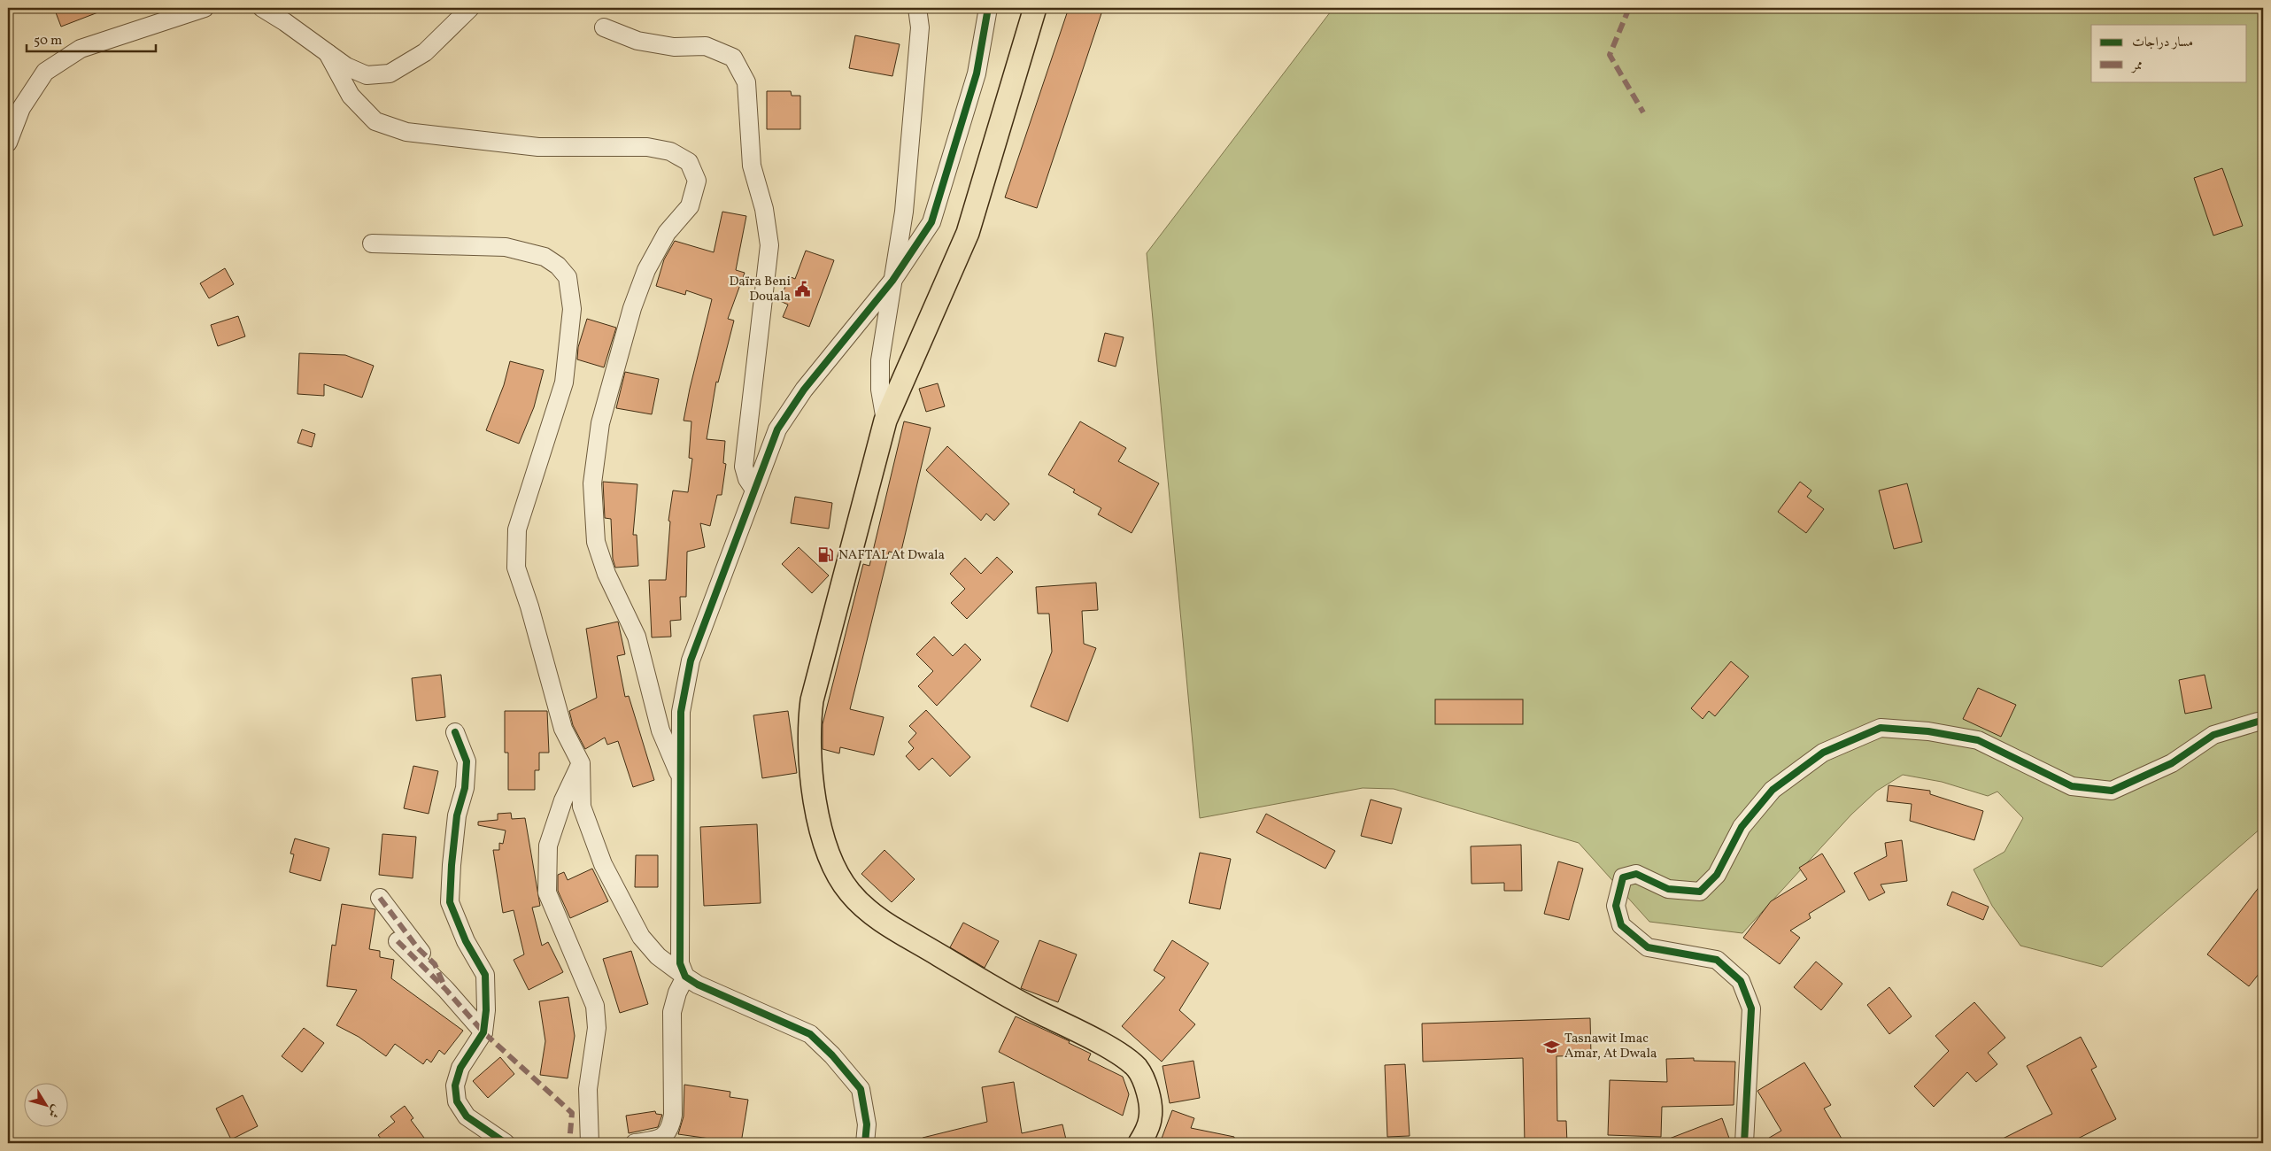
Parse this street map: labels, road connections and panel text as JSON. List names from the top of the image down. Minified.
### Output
{"places":{"public building":["Daïra Beni Douala"],"fuel station":["NAFTAL At Dwala"],"school or university":["Tasnawit Imac Amar, At Dwala"]},"legend":["مسار دراجات","ممر"],"scale_bar":"50 m","north":"bottom right"}
